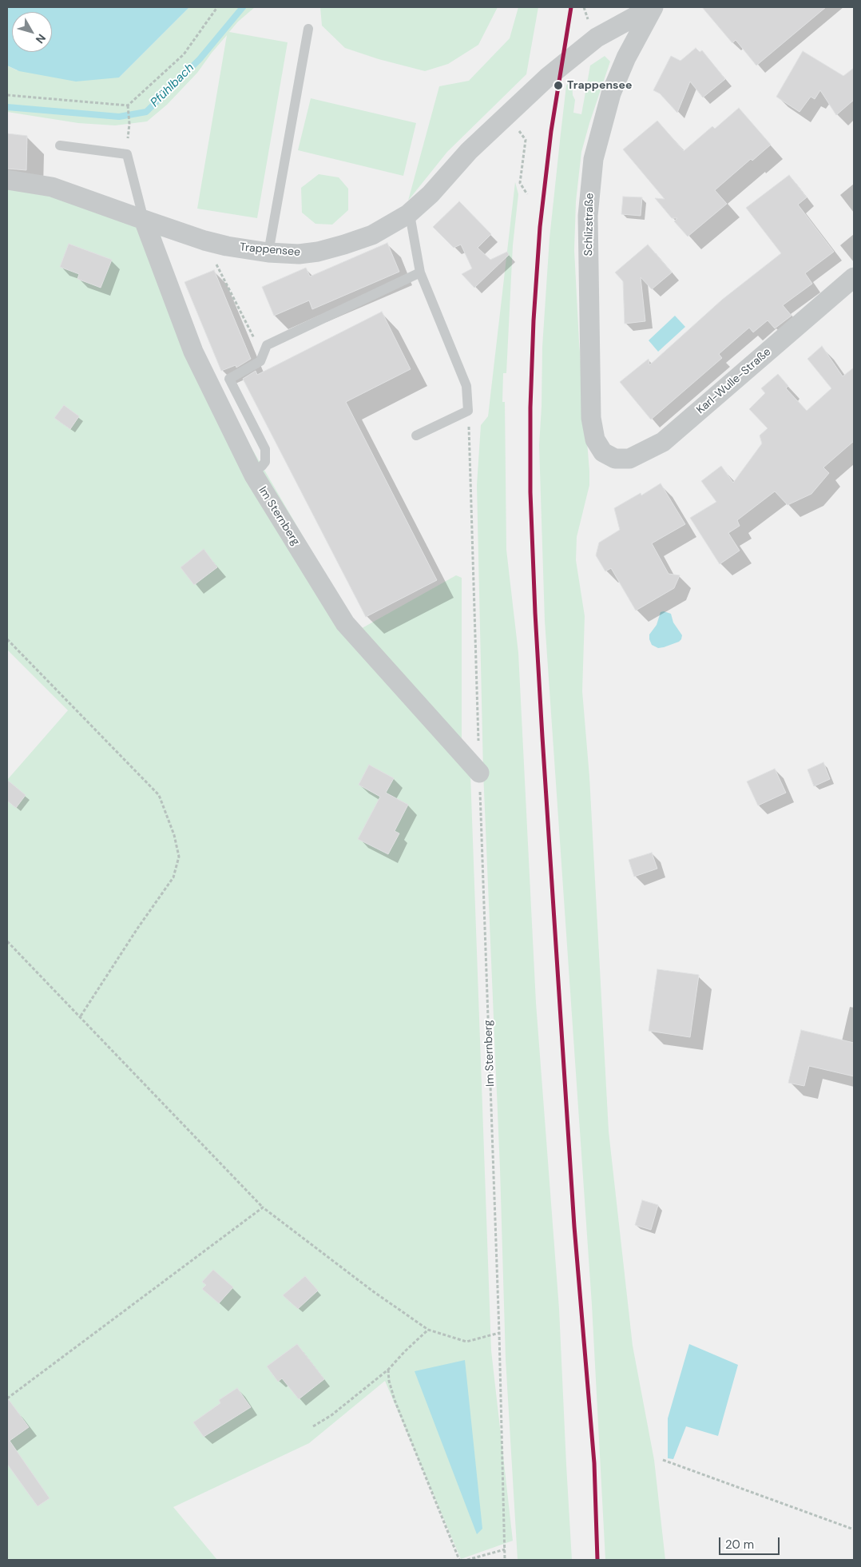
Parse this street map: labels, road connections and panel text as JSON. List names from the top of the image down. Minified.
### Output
{"streets":{"street":["Schlizstraße","Trappensee","Karl-Wulle-Straße","Im Sternberg"]},"crossings":[["Schlizstraße","Karl-Wulle-Straße"],["Trappensee","Im Sternberg"]],"water":["Pfühlbach"],"places":["Trappensee"],"scale_bar":"20 m","north":"bottom right"}
